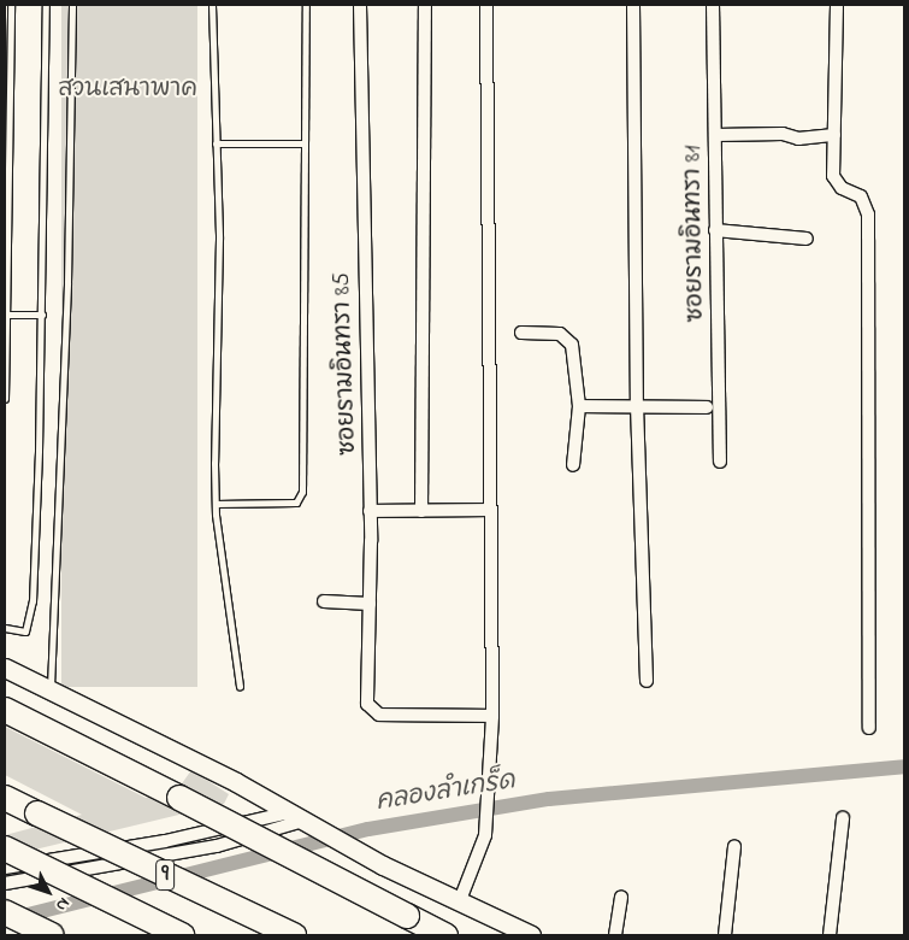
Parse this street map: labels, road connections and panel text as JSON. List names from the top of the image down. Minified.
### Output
{"streets":{"highway":["9"],"street":["ซอยรามอินทรา 81","ซอยรามอินทรา 85"]},"water":["คลองลำเกร็ด"],"parks":["สวนเสนาพาค"],"north":"bottom right"}
